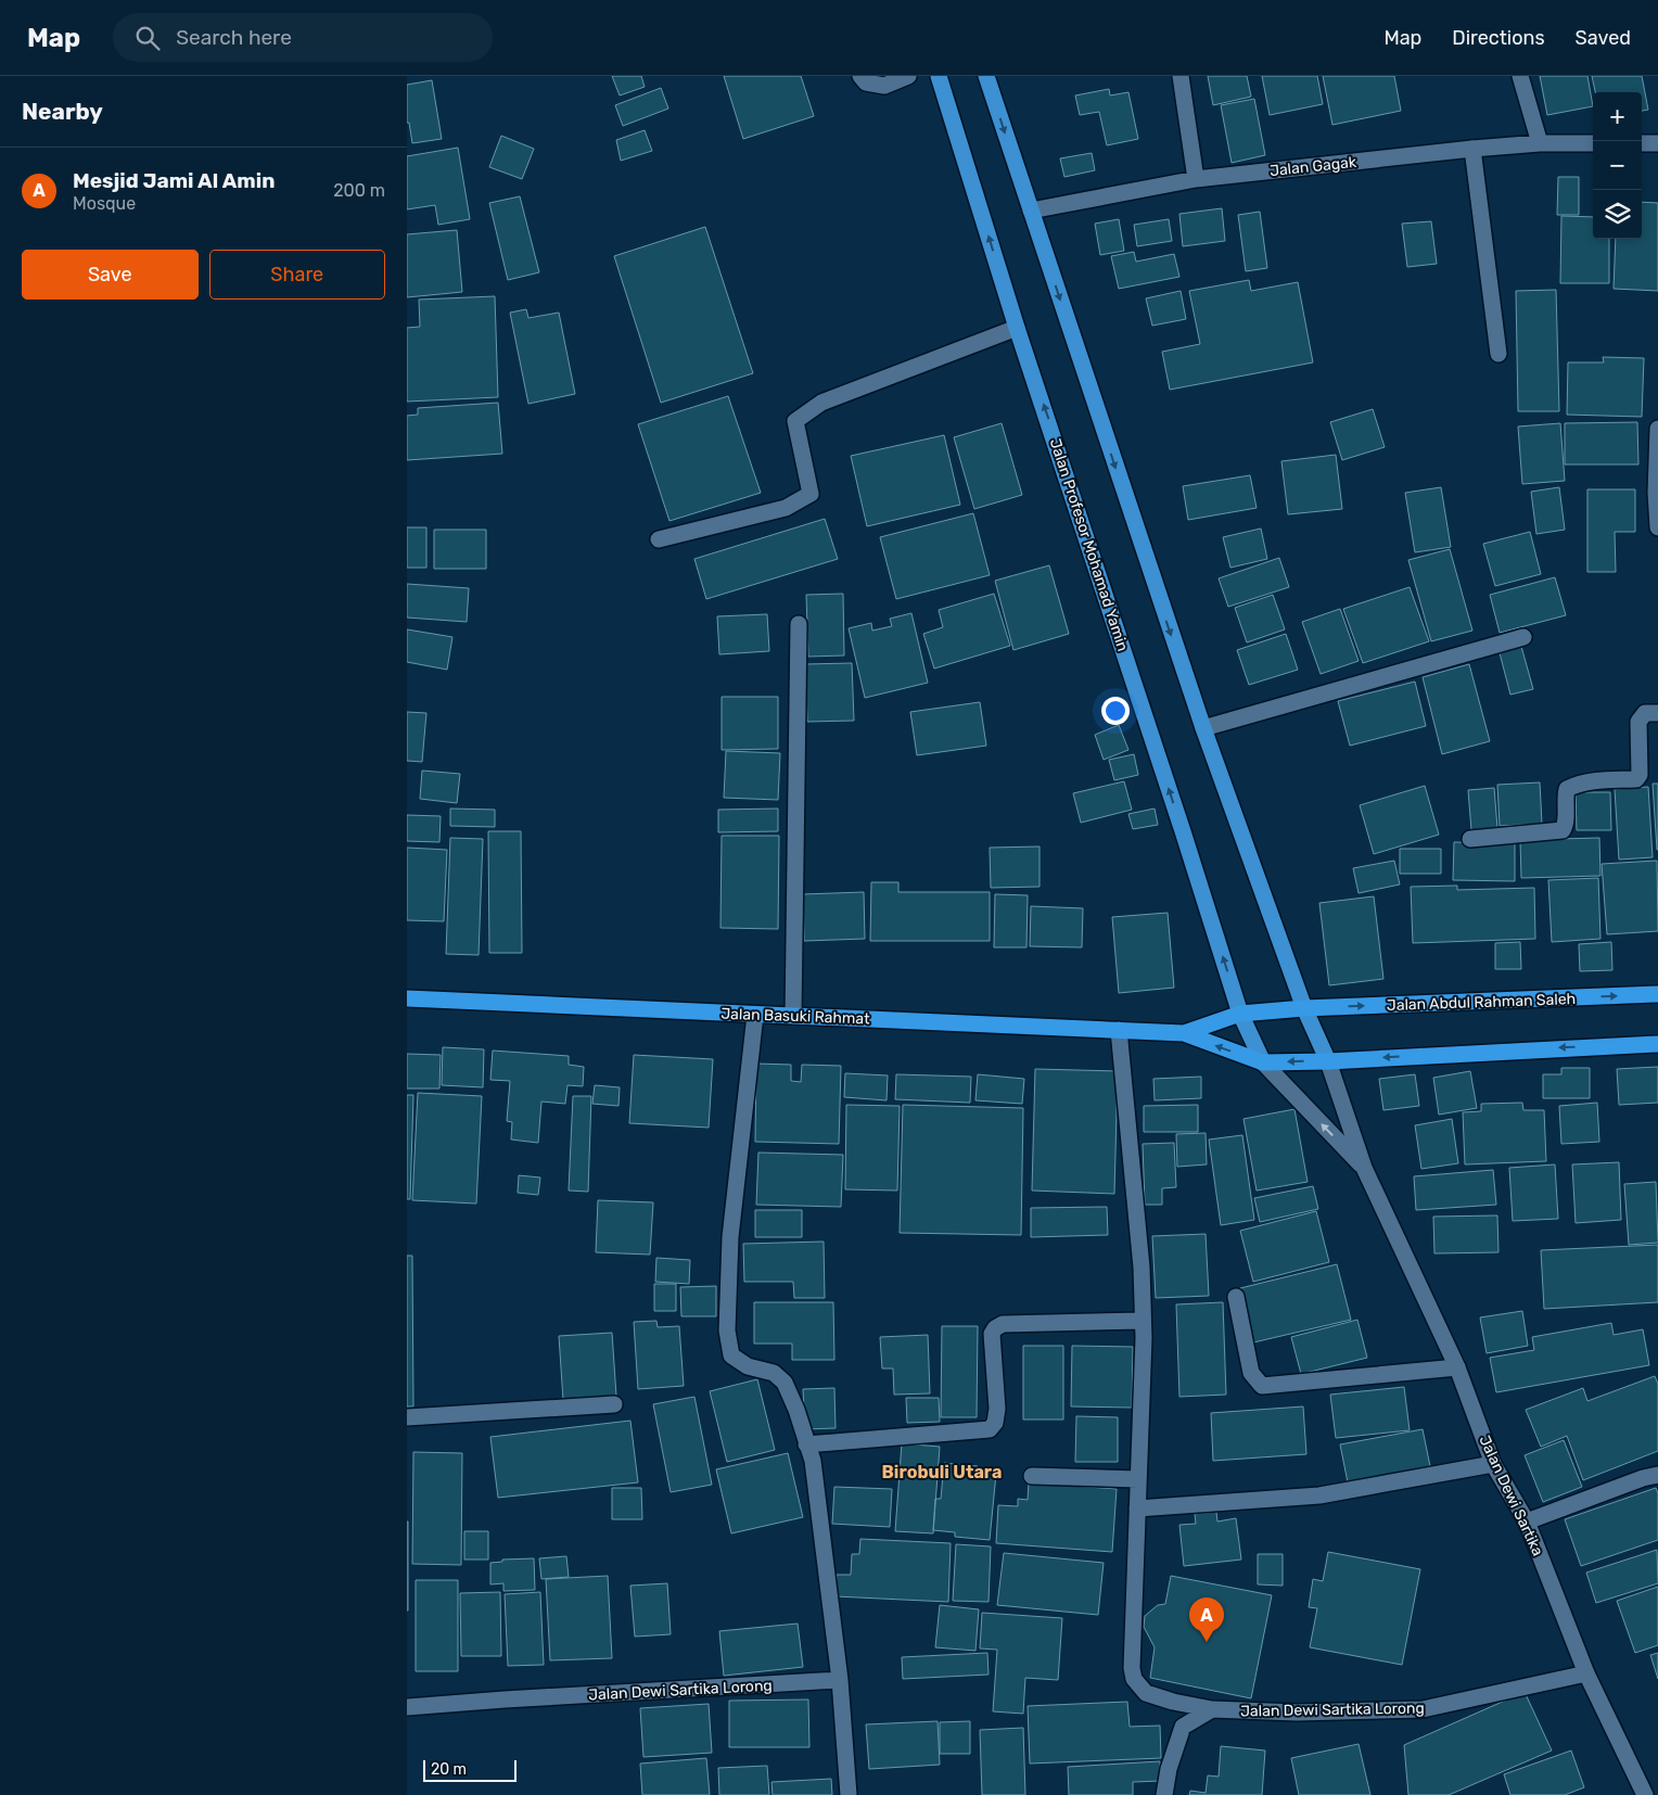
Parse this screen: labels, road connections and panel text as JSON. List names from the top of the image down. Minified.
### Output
{"streets":{"highway":["Jalan Abdul Rahman Saleh","Jalan Basuki Rahmat"],"main road":["Jalan Profesor Mohamad Yamin"],"street":["Jalan Gagak","Jalan Dewi Sartika","Jalan Dewi Sartika Lorong"]},"crossings":[["Jalan Profesor Mohamad Yamin","Jalan Abdul Rahman Saleh"],["Jalan Abdul Rahman Saleh","Jalan Basuki Rahmat"],["Jalan Basuki Rahmat","Jalan Dewi Sartika Lorong"],["Jalan Dewi Sartika","Jalan Dewi Sartika Lorong"]],"districts":["Birobuli Utara"],"scale_bar":"20 m","page":{"header":"Map","search":"Search here","nav":["Map","Directions","Saved"],"heading":"Nearby","map_buttons":["+","−"],"list":[{"mark":"A","name":"Mesjid Jami Al Amin","note":"Mosque","value":"200 m"}],"buttons":["Save","Share"],"pins":"A","scale":"20 m"}}
